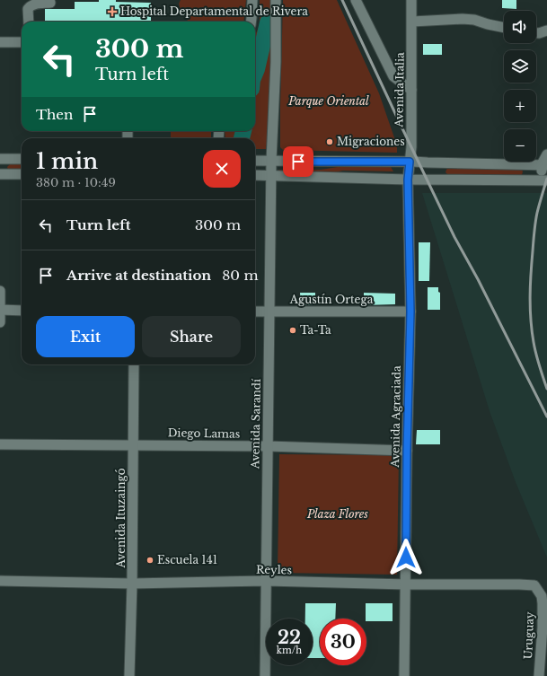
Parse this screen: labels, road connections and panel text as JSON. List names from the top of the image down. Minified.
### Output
{"streets":{"street":["Avenida Italia","Agustín Ortega","Avenida Agraciada","Avenida Sarandí","Diego Lamas","Avenida Ituzaingó","Reyles","Uruguay"]},"crossings":[["Avenida Italia","Avenida Agraciada"],["Agustín Ortega","Avenida Agraciada"],["Agustín Ortega","Avenida Sarandí"],["Avenida Agraciada","Diego Lamas"],["Avenida Agraciada","Reyles"],["Avenida Sarandí","Diego Lamas"],["Avenida Sarandí","Reyles"],["Diego Lamas","Avenida Ituzaingó"],["Avenida Ituzaingó","Reyles"],["Reyles","Uruguay"]],"parks":["Parque Oriental","Plaza Flores"],"places":{"health":["Hospital Departamental de Rivera"],"other":["Migraciones","Ta-Ta","Escuela 141"]},"page":{"map_buttons":["+","−"],"turn":["300 m","Turn left"],"then":"Then","heading":["1 min","380 m · 10:49"],"list":[{"name":"Turn left","value":"300 m"},{"name":"Arrive at destination","value":"80 m"}],"buttons":["Exit","Share"],"speed":"22 km/h","limit":"30"}}
